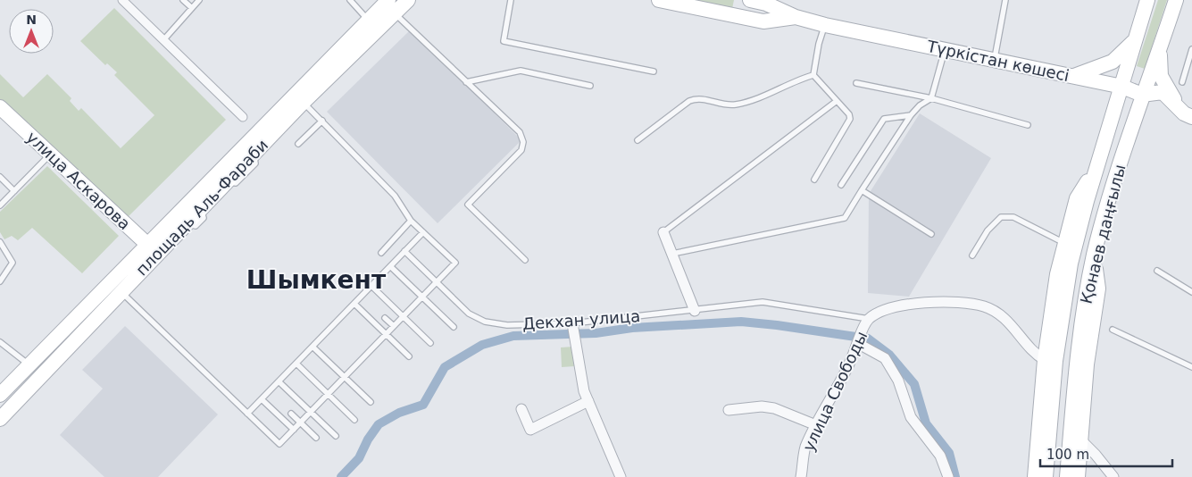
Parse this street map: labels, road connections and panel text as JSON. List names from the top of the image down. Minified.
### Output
{"streets":{"main road":["Түркістан көшесі","улица Аскарова","площадь Аль-Фараби","Қонаев даңғылы"],"street":["улица Свободы"],"lane":["Декхан улица"]},"crossings":[["Түркістан көшесі","Қонаев даңғылы"],["улица Аскарова","площадь Аль-Фараби"],["Декхан улица","улица Свободы"]],"districts":["Шымкент"],"scale_bar":"100 m","north":"top"}
